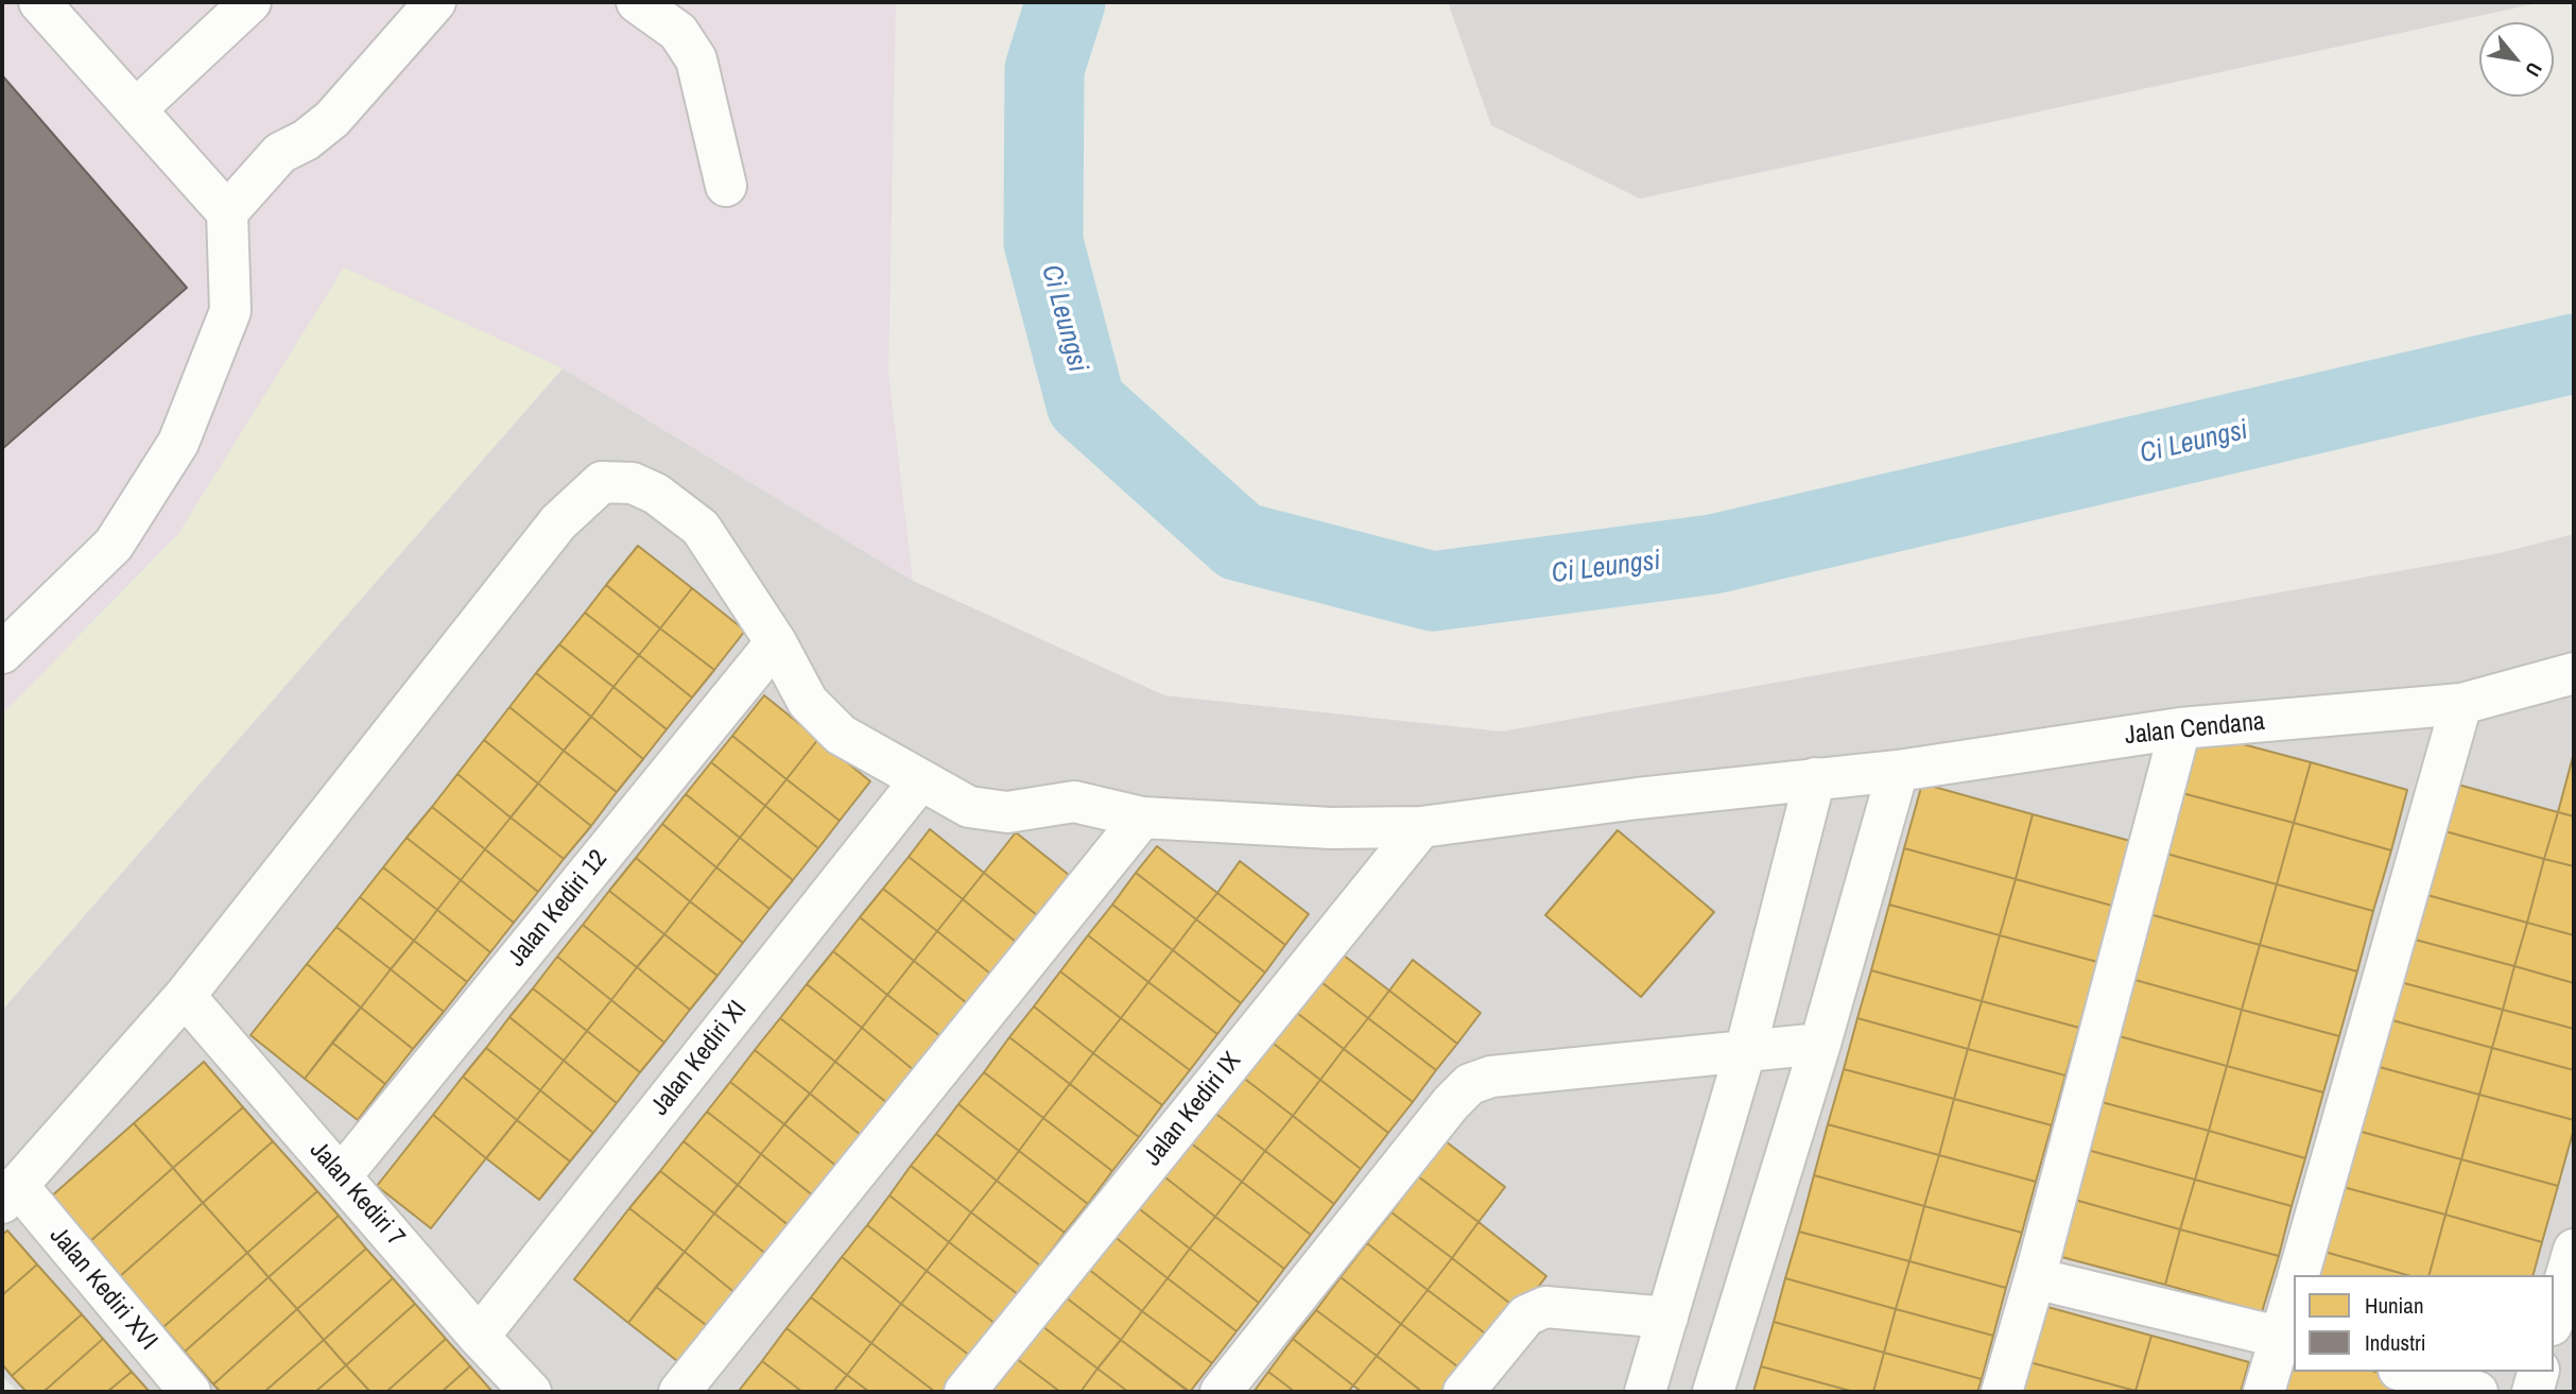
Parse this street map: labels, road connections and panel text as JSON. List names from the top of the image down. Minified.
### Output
{"streets":{"street":["Jalan Cendana","Jalan Kediri 12","Jalan Kediri XI","Jalan Kediri IX","Jalan Kediri 7","Jalan Kediri XVI"]},"crossings":[["Jalan Cendana","Jalan Kediri 12"],["Jalan Cendana","Jalan Kediri XI"],["Jalan Cendana","Jalan Kediri IX"],["Jalan Cendana","Jalan Kediri 7"],["Jalan Kediri 12","Jalan Kediri 7"],["Jalan Kediri XI","Jalan Kediri 7"]],"water":["Ci Leungsi"],"legend":["Hunian","Industri"],"north":"bottom right"}
